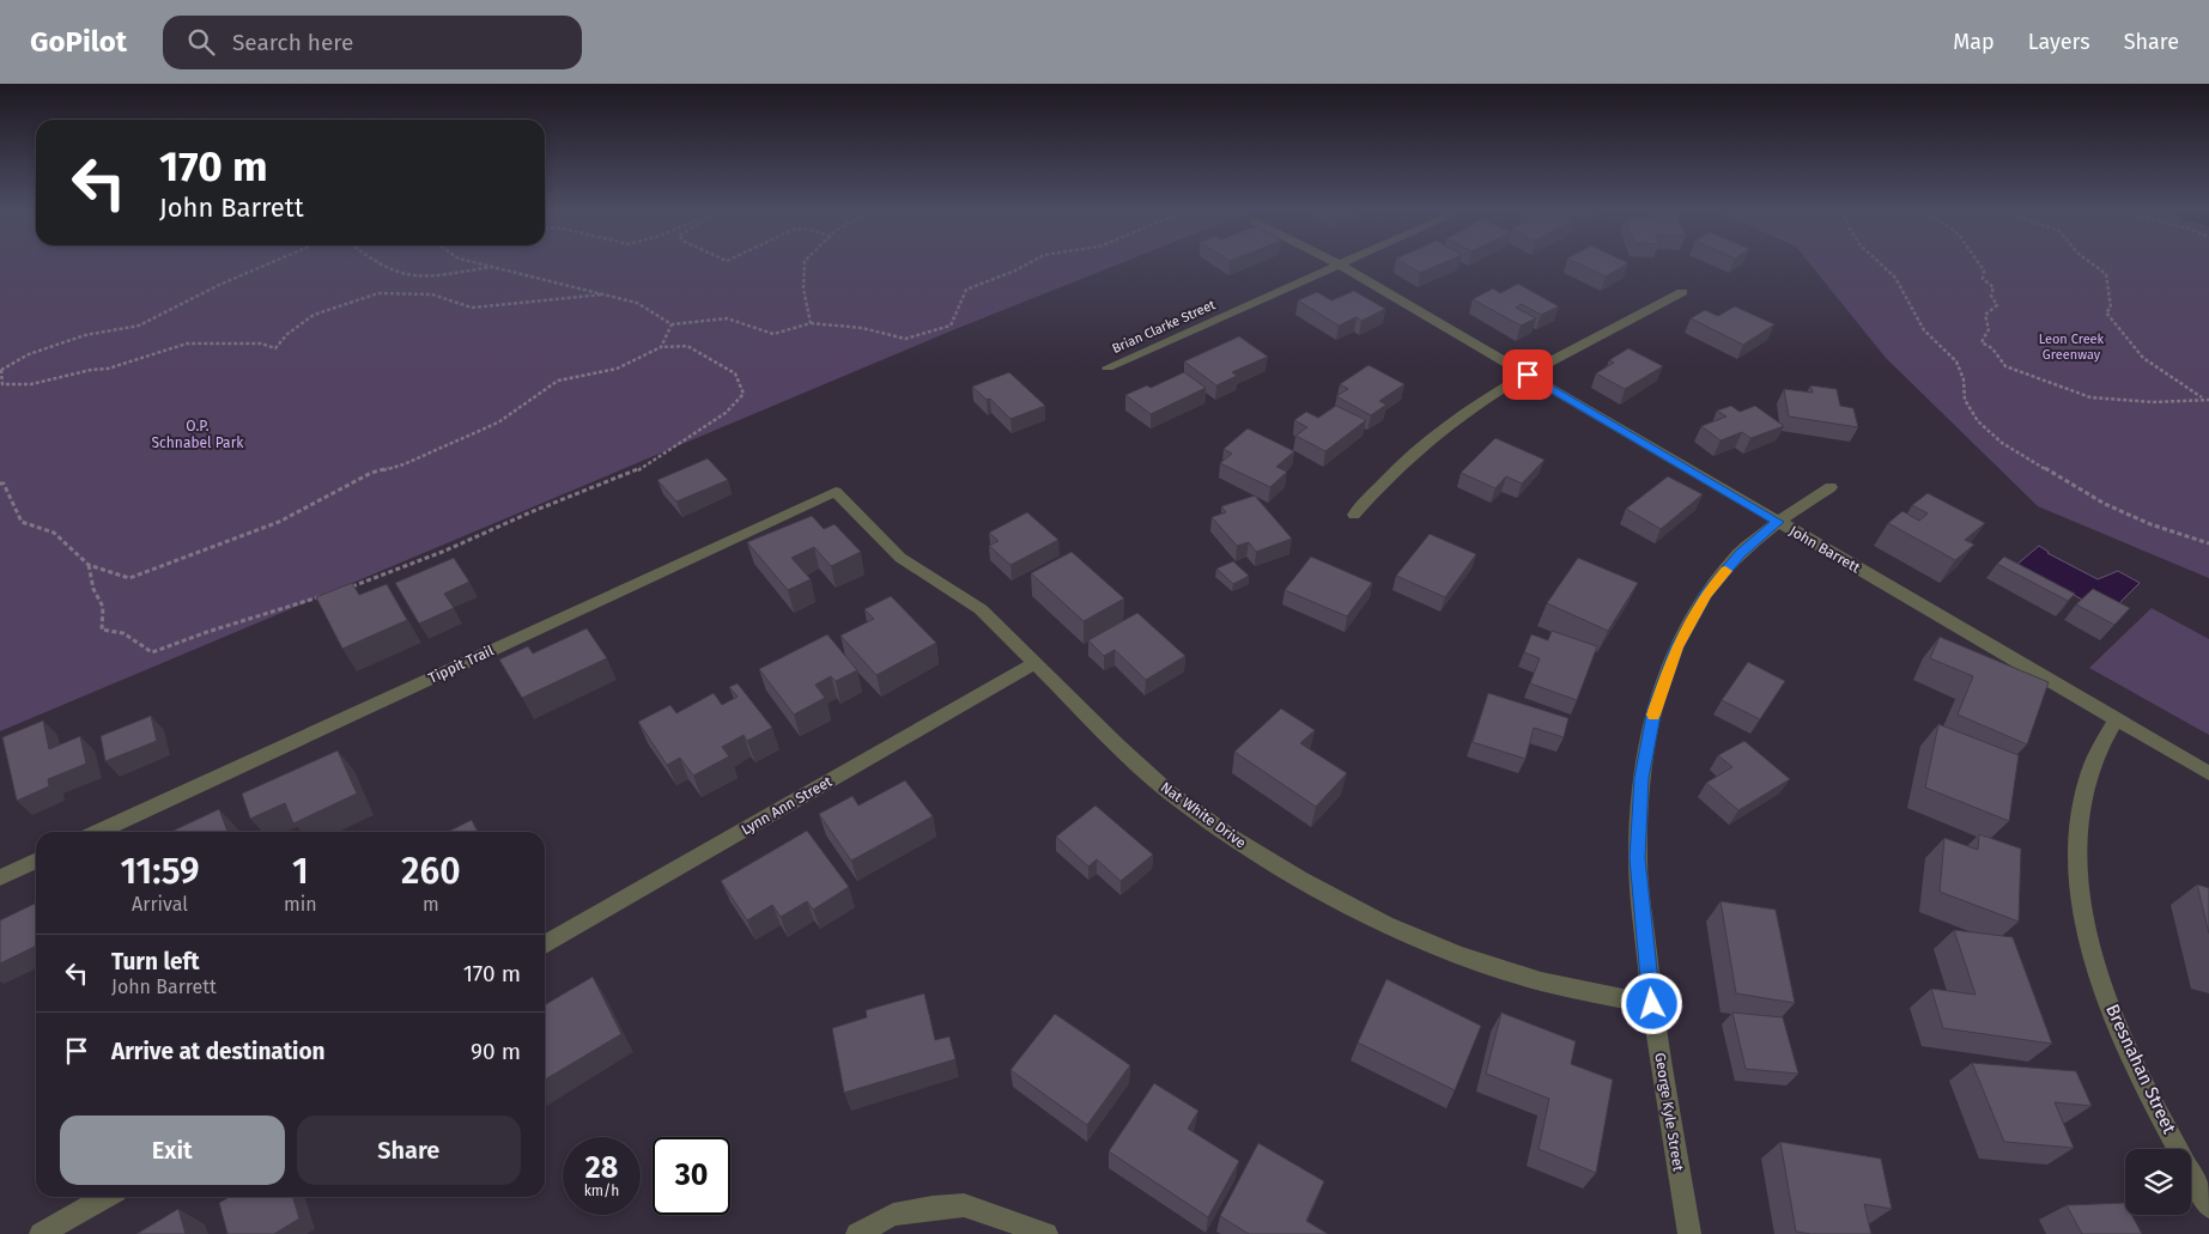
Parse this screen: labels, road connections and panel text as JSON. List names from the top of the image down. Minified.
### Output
{"streets":{"street":["Brian Clarke Street","John Barrett","Tippit Trail","Lynn Ann Street","Nat White Drive","Bresnahan Street","George Kyle Street"]},"crossings":[["Brian Clarke Street","John Barrett"],["John Barrett","Bresnahan Street"],["John Barrett","George Kyle Street"],["Tippit Trail","Nat White Drive"],["Lynn Ann Street","Nat White Drive"],["Nat White Drive","George Kyle Street"]],"parks":["Leon Creek Greenway","O.P. Schnabel Park"],"page":{"header":"GoPilot","search":"Search here","nav":["Map","Layers","Share"],"turn":["170 m","John Barrett"],"eta":["11:59","Arrival","1","min","260","m"],"list":[{"name":"Turn left","note":"John Barrett","value":"170 m"},{"name":"Arrive at destination","value":"90 m"}],"buttons":["Exit","Share"],"speed":"28 km/h","limit":"30"}}
